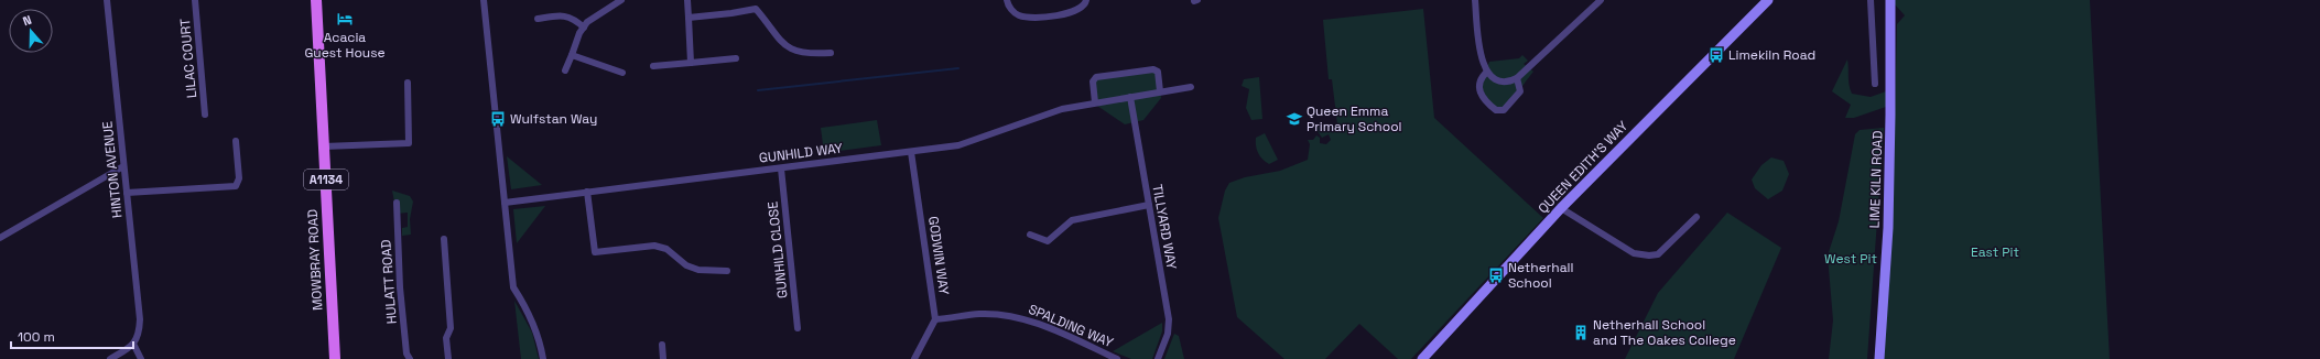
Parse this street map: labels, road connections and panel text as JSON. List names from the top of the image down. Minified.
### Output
{"streets":{"main road":["A1134","MOWBRAY ROAD"],"street":["LILAC COURT","GUNHILD WAY","QUEEN EDITH'S WAY","HINTON AVENUE","LIME KILN ROAD","TILLYARD WAY","GUNHILD CLOSE","GODWIN WAY","HULATT ROAD","SPALDING WAY"]},"crossings":[["GUNHILD WAY","TILLYARD WAY"],["GUNHILD WAY","GUNHILD CLOSE"],["GUNHILD WAY","GODWIN WAY"],["GODWIN WAY","SPALDING WAY"]],"parks":["East Pit","West Pit"],"places":{"hotel":["Acacia Guest House"],"bus stop":["Limekiln Road","Wulfstan Way","Netherhall School"],"school or university":["Queen Emma Primary School"],"building":["Netherhall School and The Oakes College"]},"scale_bar":"100 m","north":"top"}
